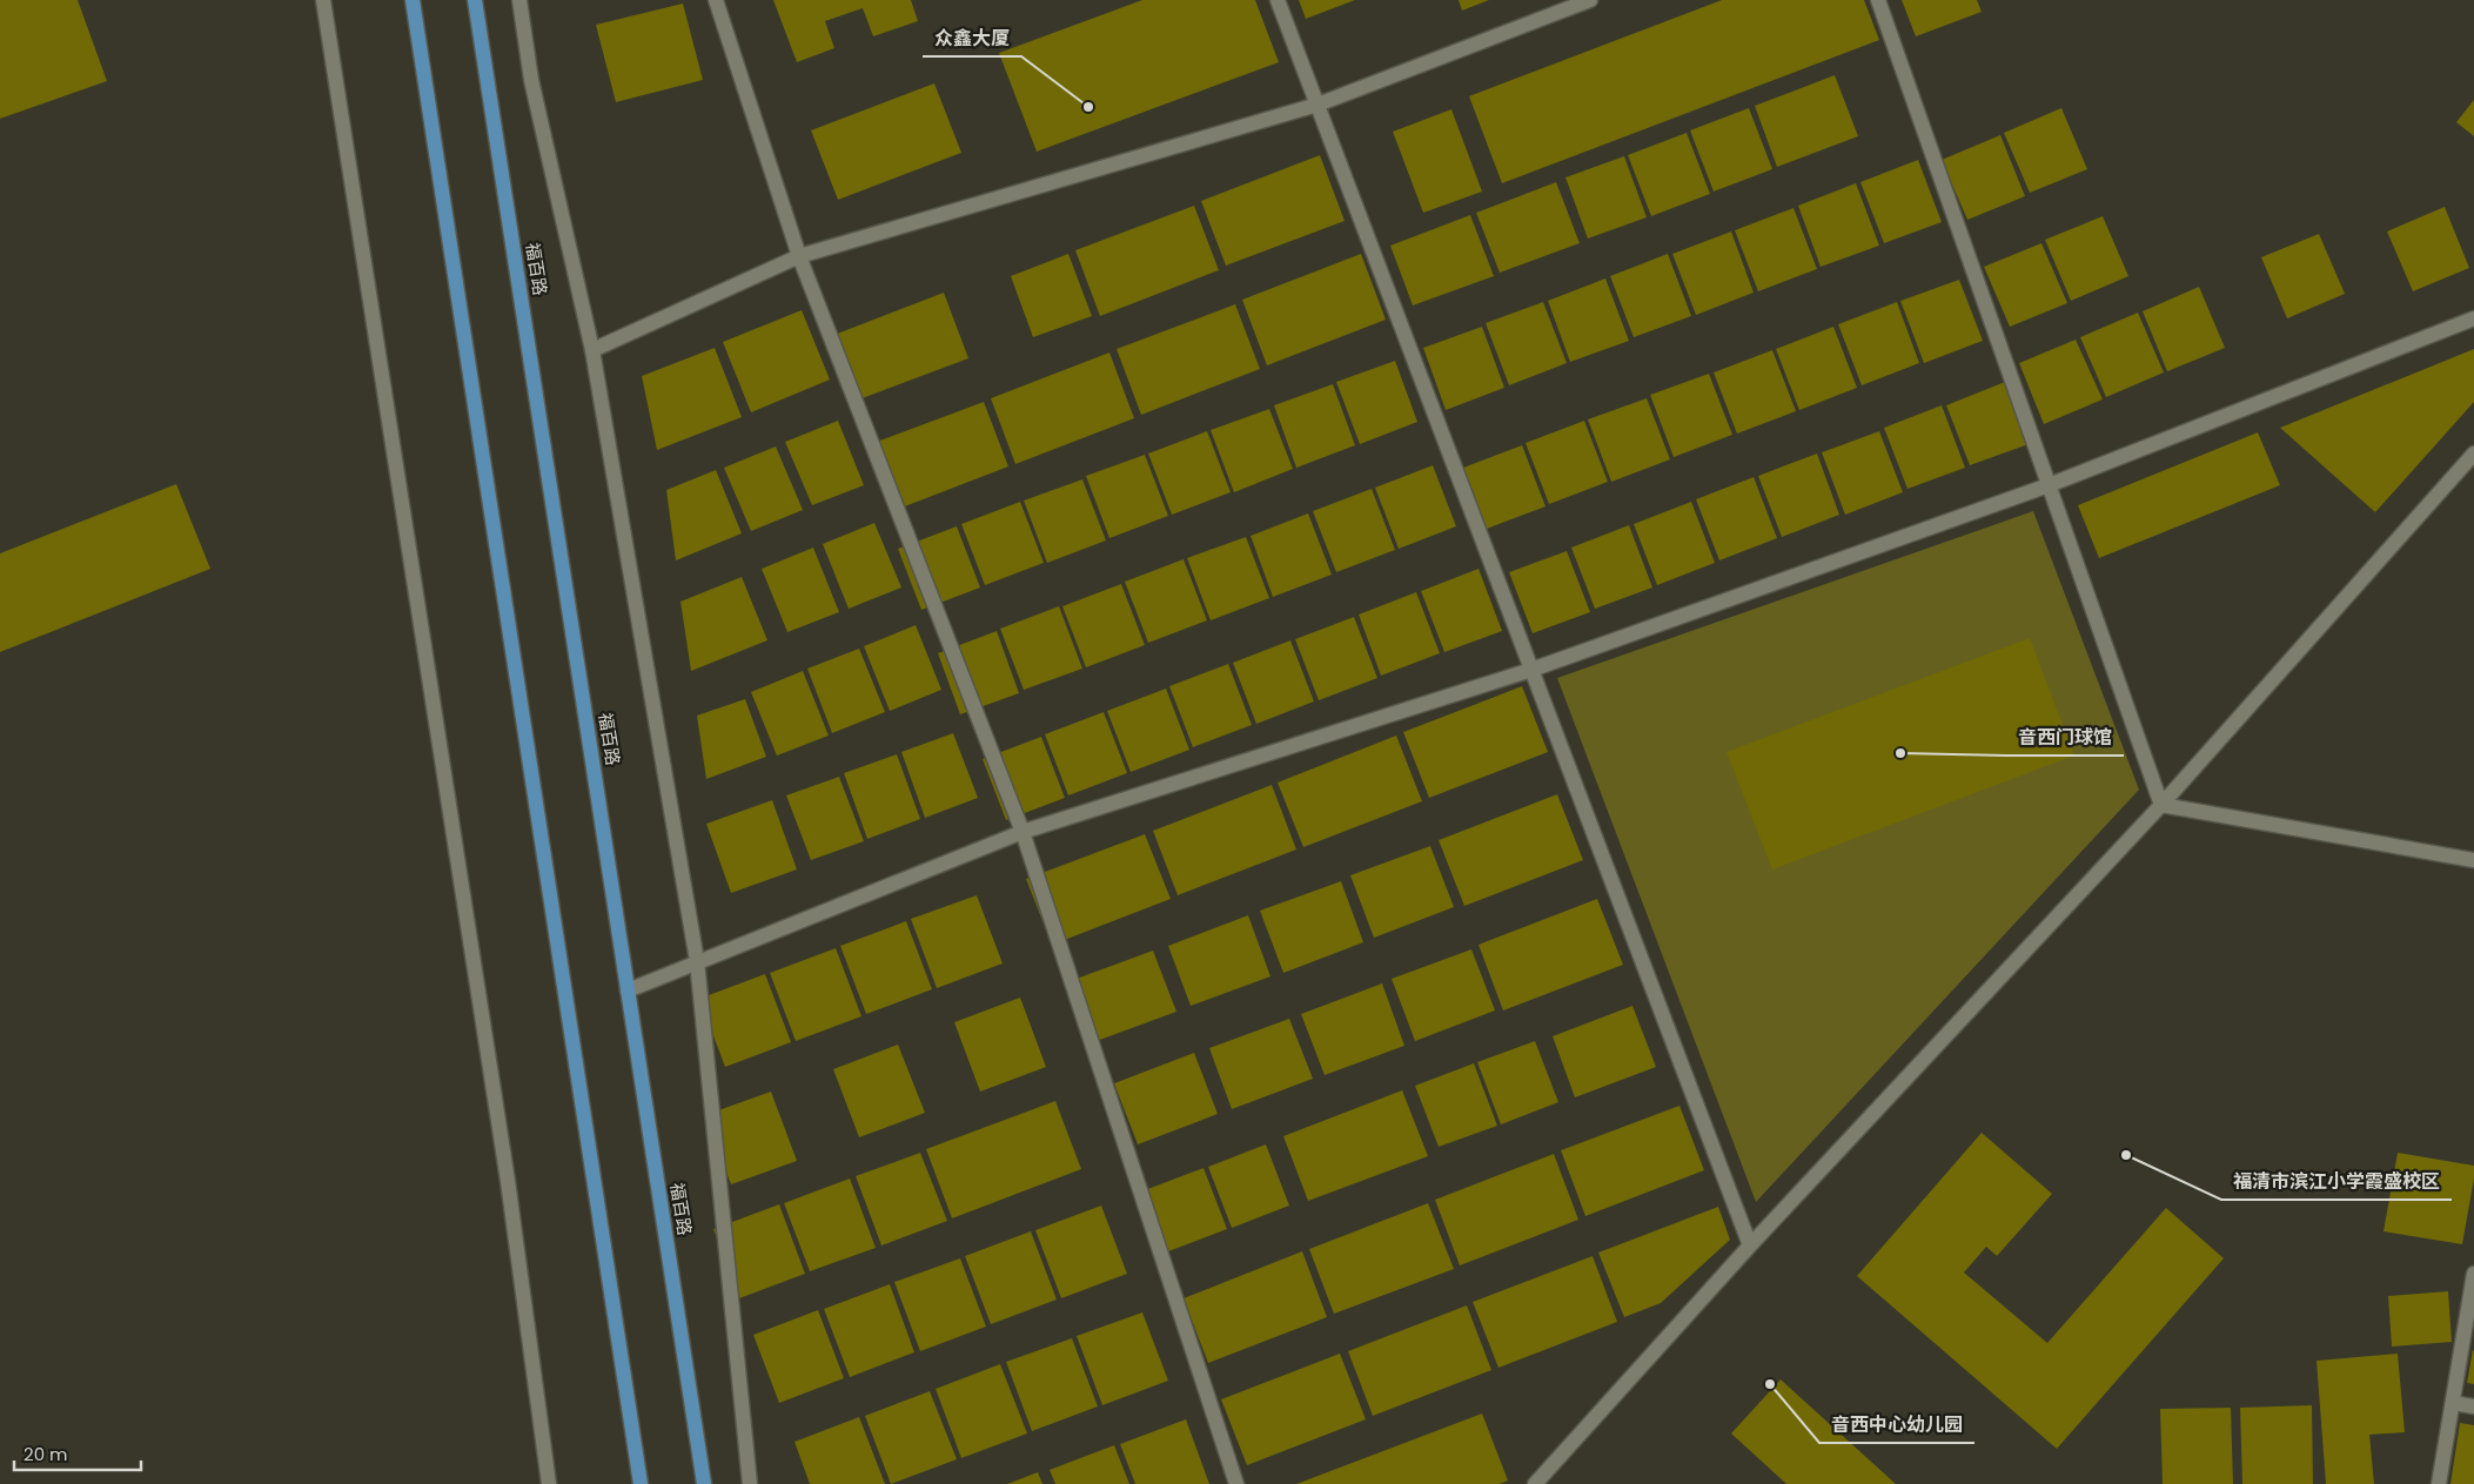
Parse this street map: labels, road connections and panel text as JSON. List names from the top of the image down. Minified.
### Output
{"streets":{"main road":["福百路"]},"places":["众鑫大厦","音西门球馆","福清市滨江小学霞盛校区","音西中心幼儿园"],"scale_bar":"20 m"}
